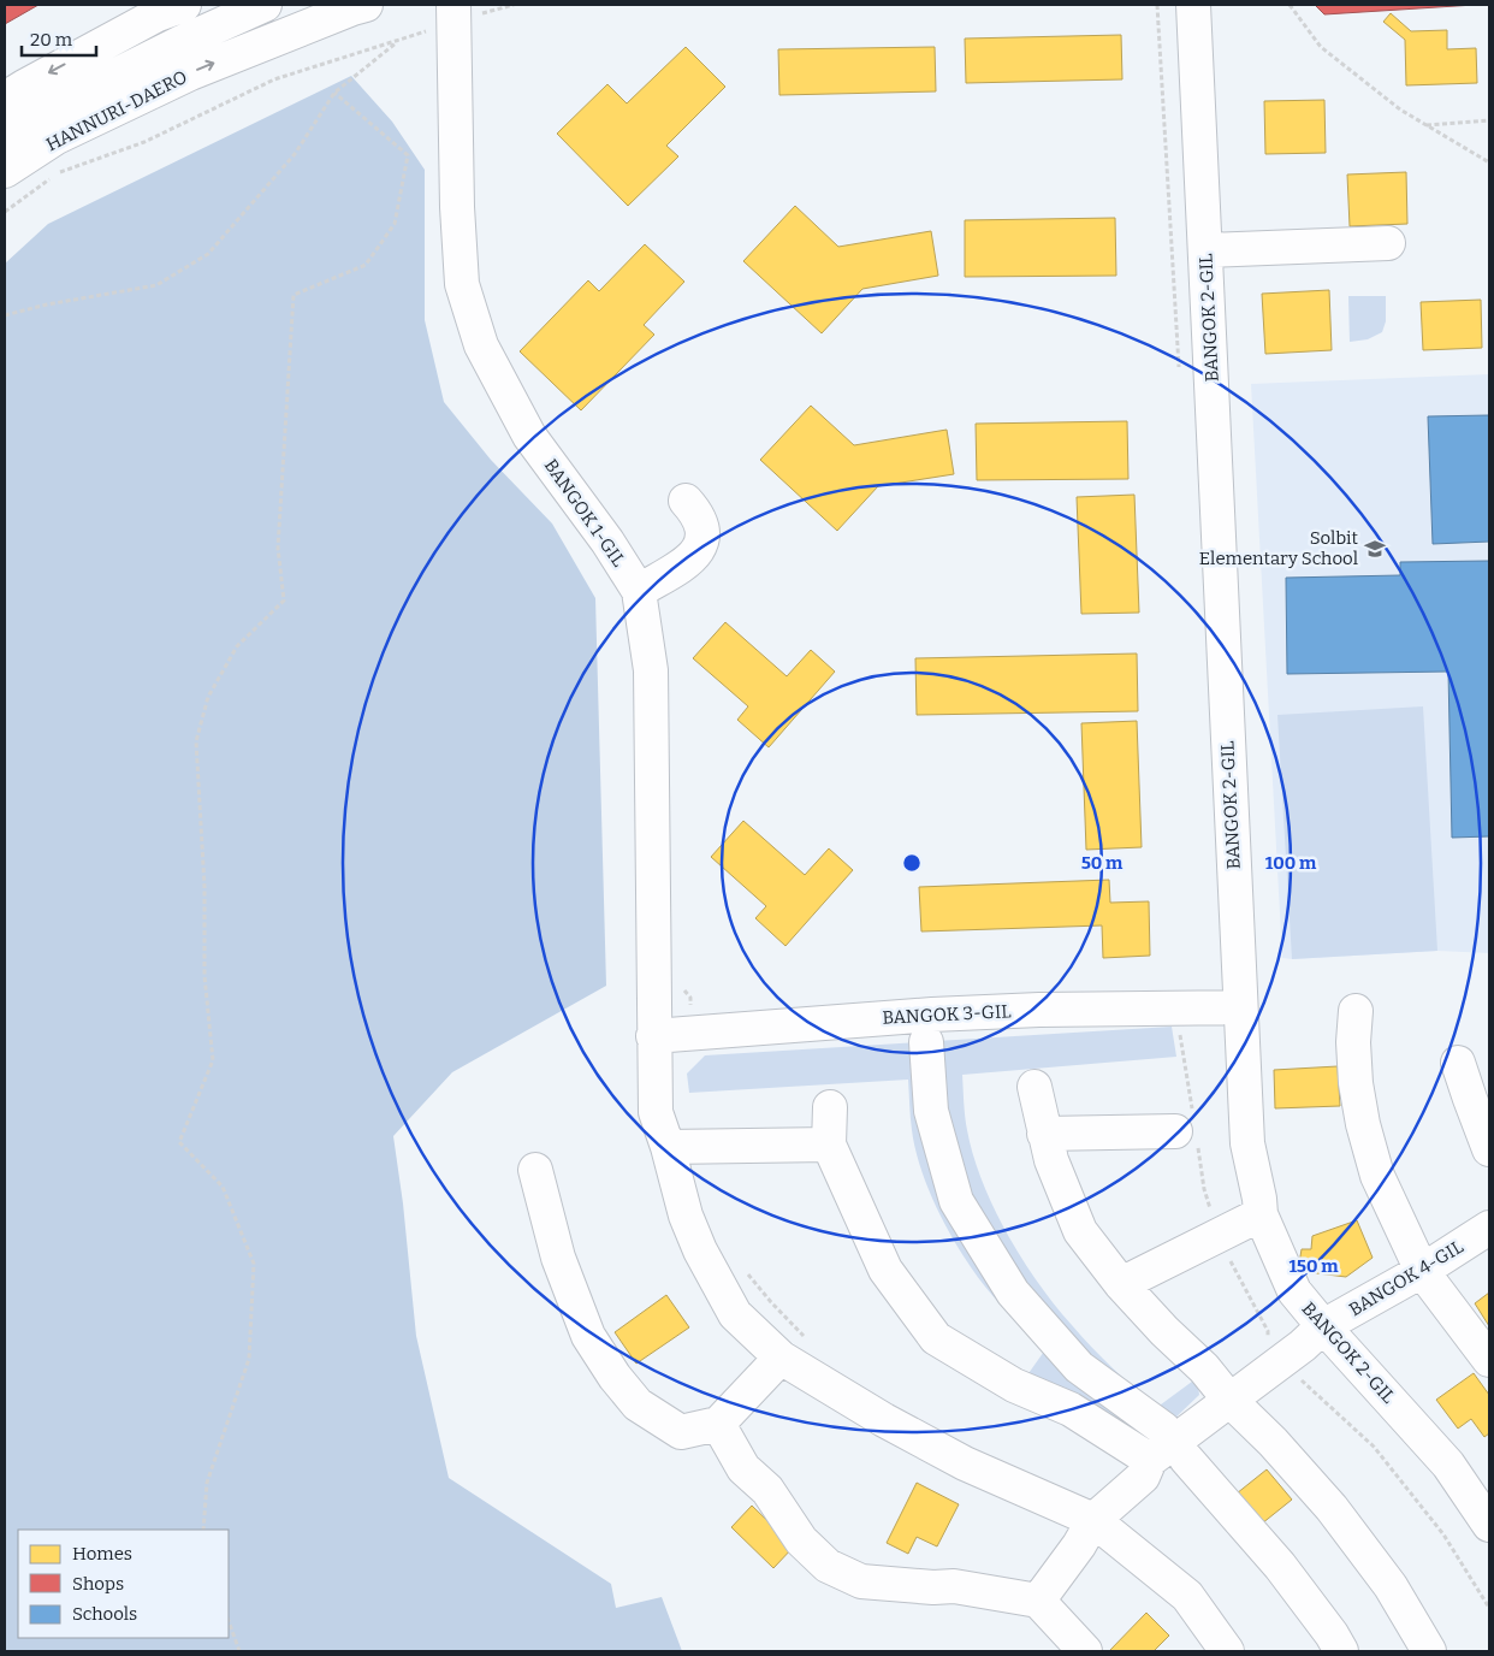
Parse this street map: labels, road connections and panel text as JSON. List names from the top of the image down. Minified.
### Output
{"streets":{"street":["HANNURI-DAERO","BANGOK 2-GIL","BANGOK 1-GIL","BANGOK 3-GIL","BANGOK 4-GIL"]},"crossings":[["BANGOK 2-GIL","BANGOK 3-GIL"],["BANGOK 2-GIL","BANGOK 4-GIL"],["BANGOK 1-GIL","BANGOK 3-GIL"],["BANGOK 1-GIL","BANGOK 4-GIL"]],"places":{"school or university":["Solbit Elementary School"]},"legend":["Homes","Shops","Schools"],"scale_bar":"20 m","rings":["50 m","100 m","150 m"]}
